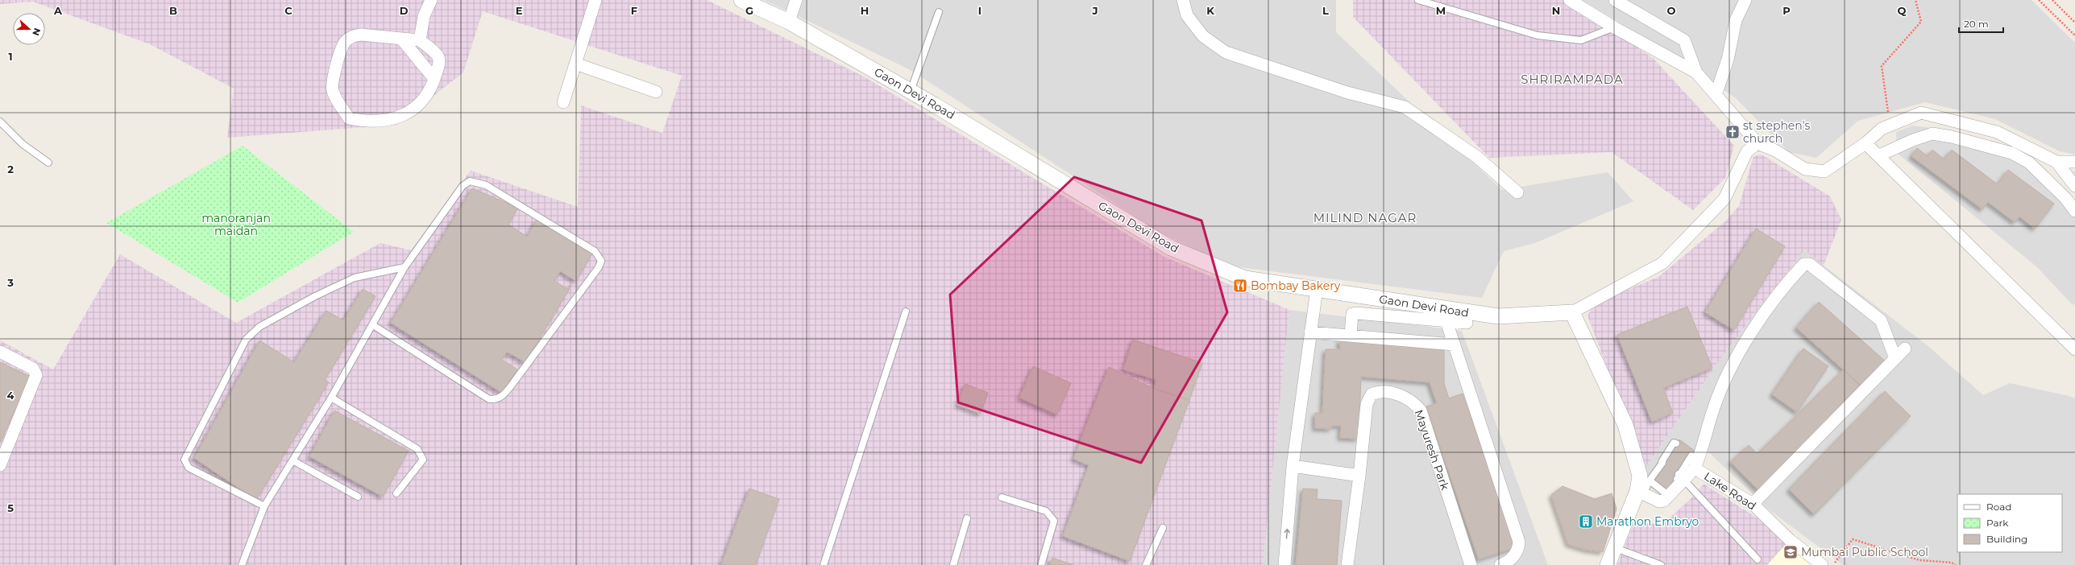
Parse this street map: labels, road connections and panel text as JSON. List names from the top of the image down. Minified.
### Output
{"streets":{"street":["Gaon Devi Road","Mayuresh Park","Lake Road"]},"districts":["SHRIRAMPADA","MILIND NAGAR"],"parks":["manoranjan maidan"],"places":{"church":["st stephen's church"],"restaurant":["Bombay Bakery"],"building":["Marathon Embryo"],"school or university":["Mumbai Public School"]},"legend":["Road","Park","Building"],"scale_bar":"20 m","north":"right","grid":{"columns":["A","B","C","D","E","F","G","H","I","J","K","L","M","N","O","P","Q"],"rows":["1","2","3","4","5"]}}
